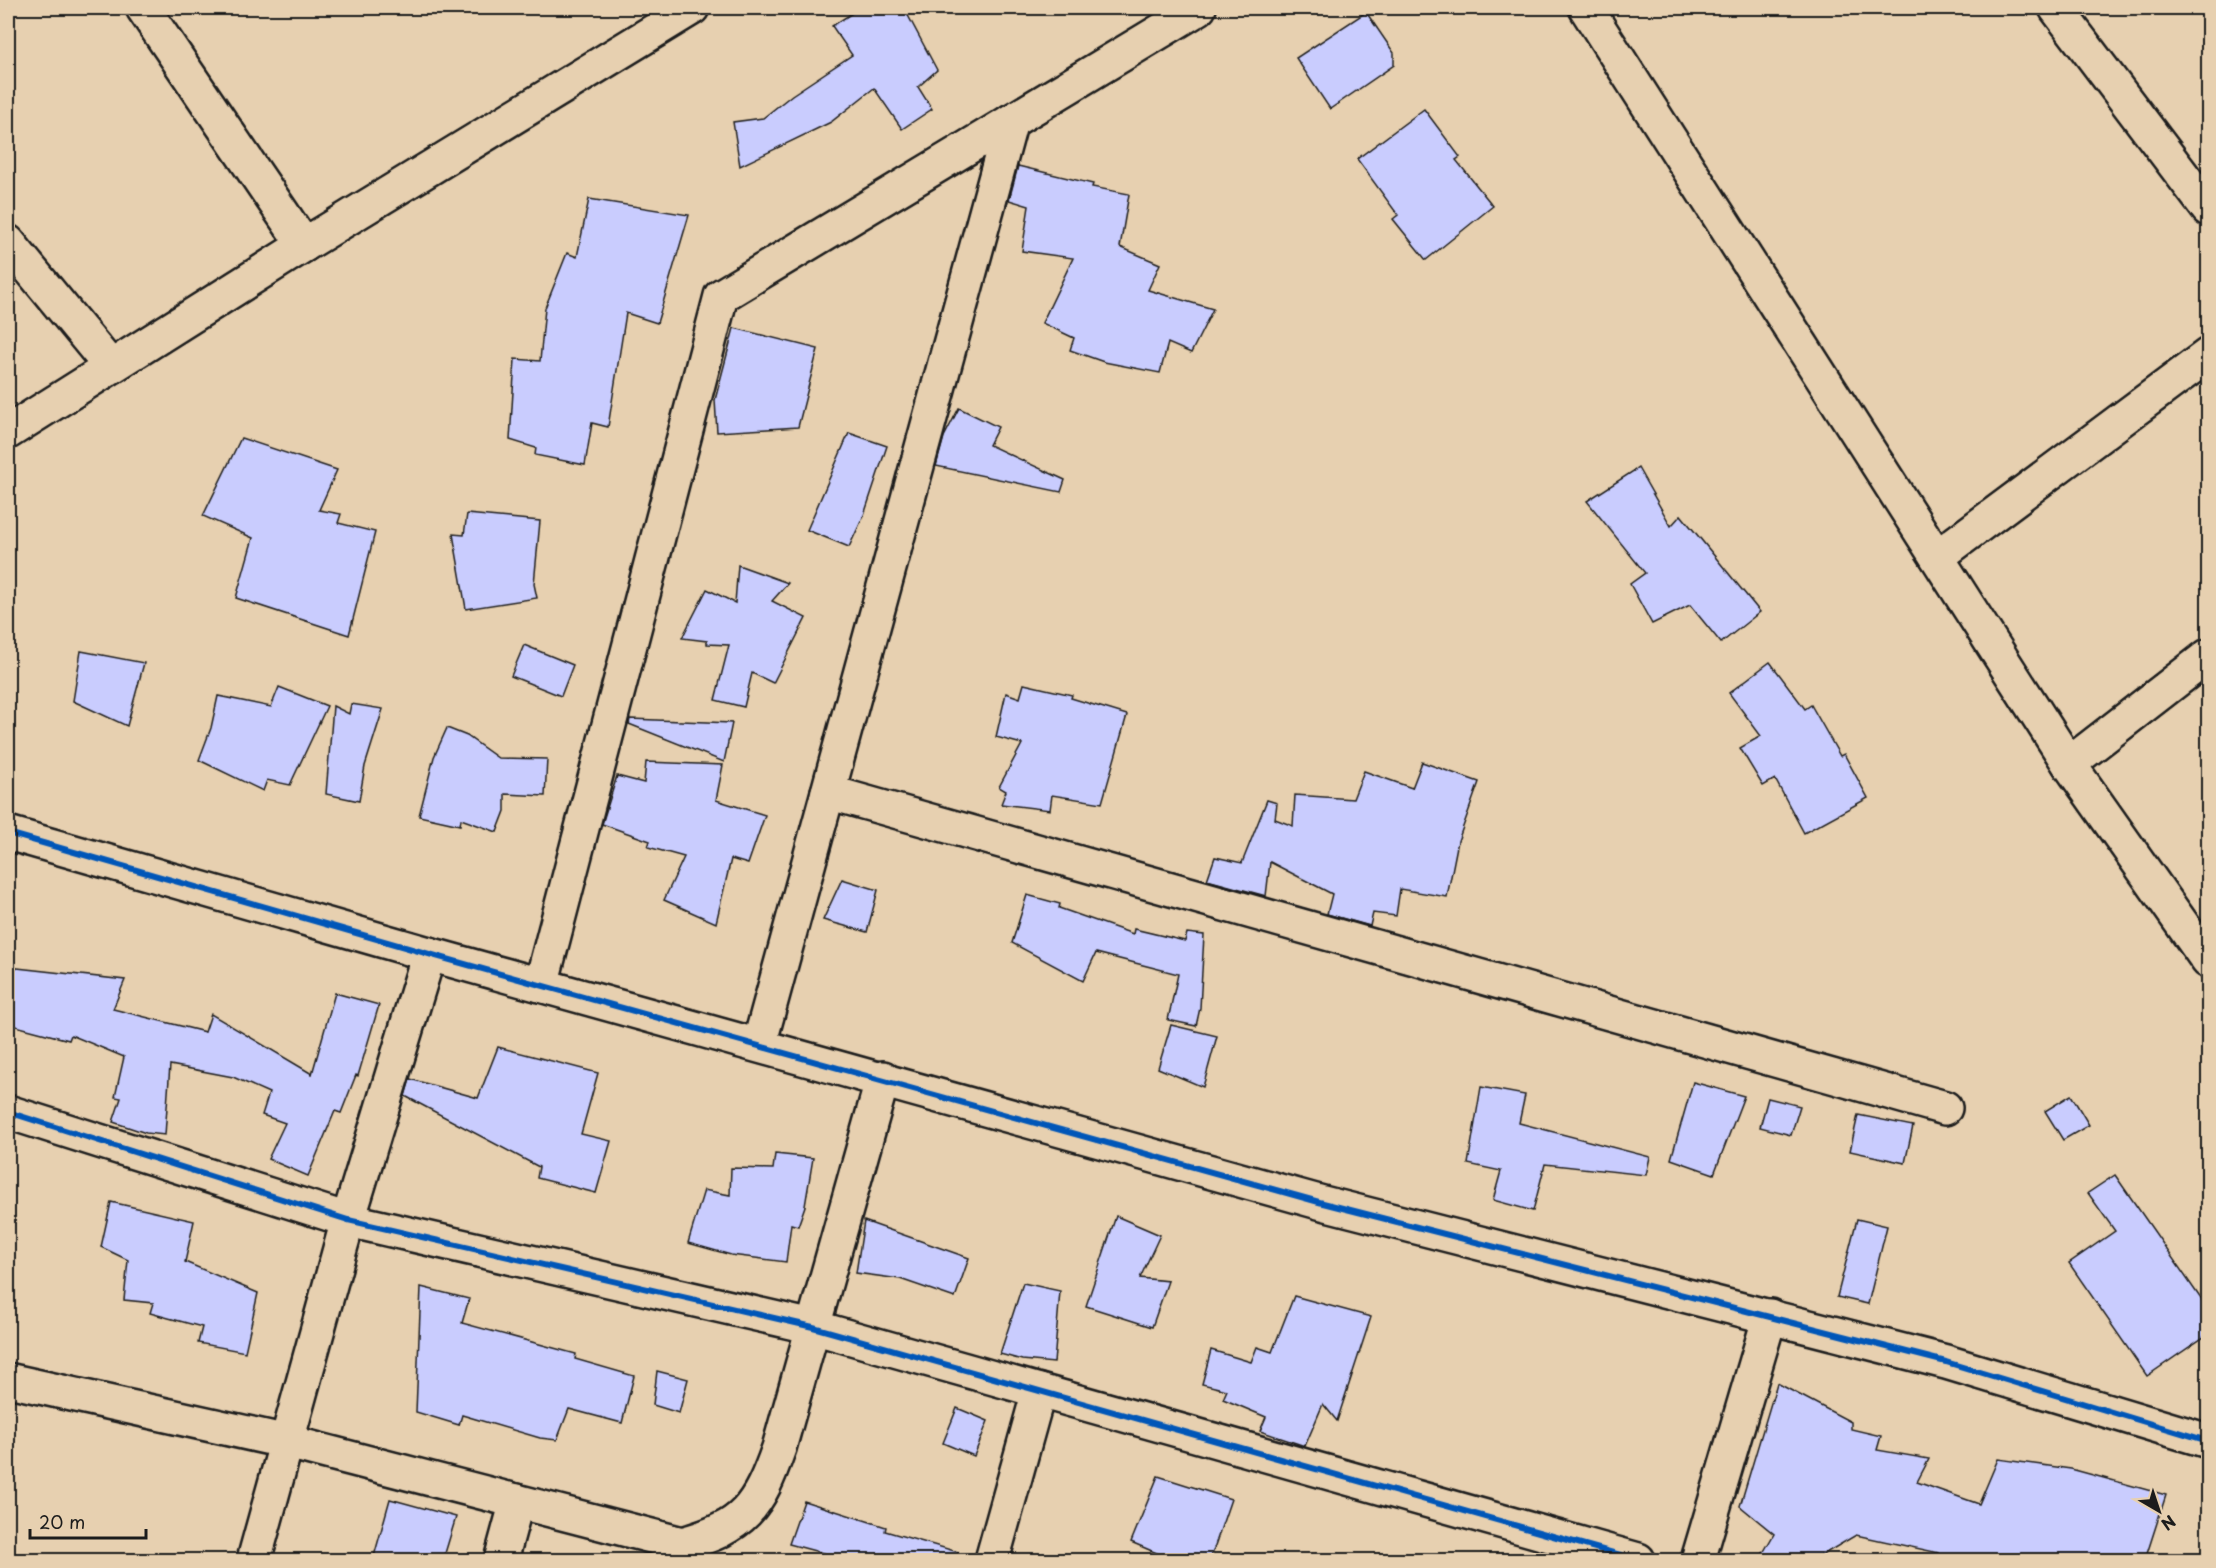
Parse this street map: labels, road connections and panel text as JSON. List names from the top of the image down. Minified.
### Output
{"scale_bar":"20 m","north":"bottom right"}
